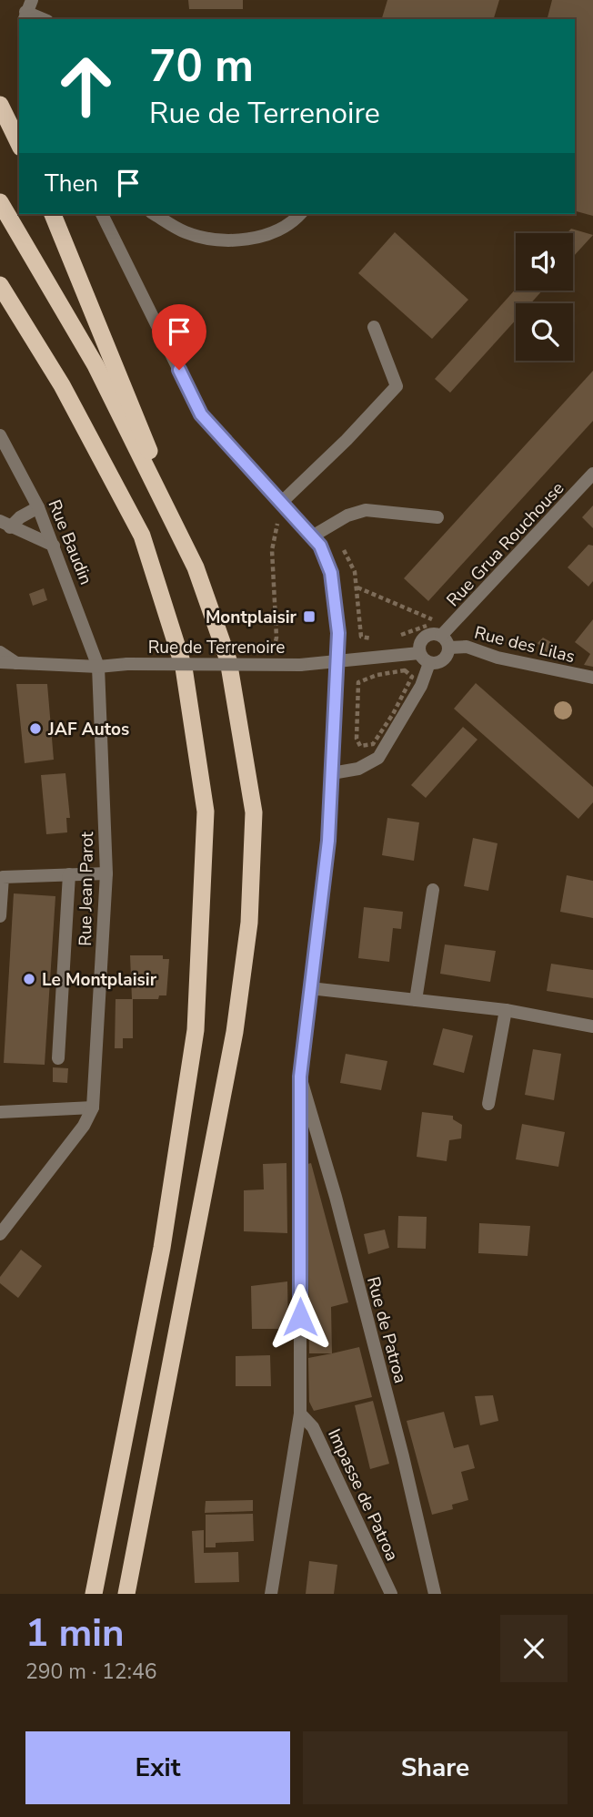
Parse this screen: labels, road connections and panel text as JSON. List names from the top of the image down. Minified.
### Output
{"streets":{"street":["Rue Baudin","Rue Grua Rouchouse","Rue des Lilas","Rue de Terrenoire","Rue Jean Parot","Rue de Patroa","Impasse de Patroa"]},"crossings":[["Rue Baudin","Rue de Terrenoire"],["Rue Baudin","Rue Jean Parot"],["Rue Grua Rouchouse","Rue des Lilas"],["Rue de Terrenoire","Rue Jean Parot"]],"places":{"transit":["Montplaisir"],"other":["JAF Autos","Le Montplaisir"]},"page":{"turn":["70 m","Rue de Terrenoire"],"then":"Then","heading":["1 min","290 m · 12:46"],"buttons":["Exit","Share"]}}
